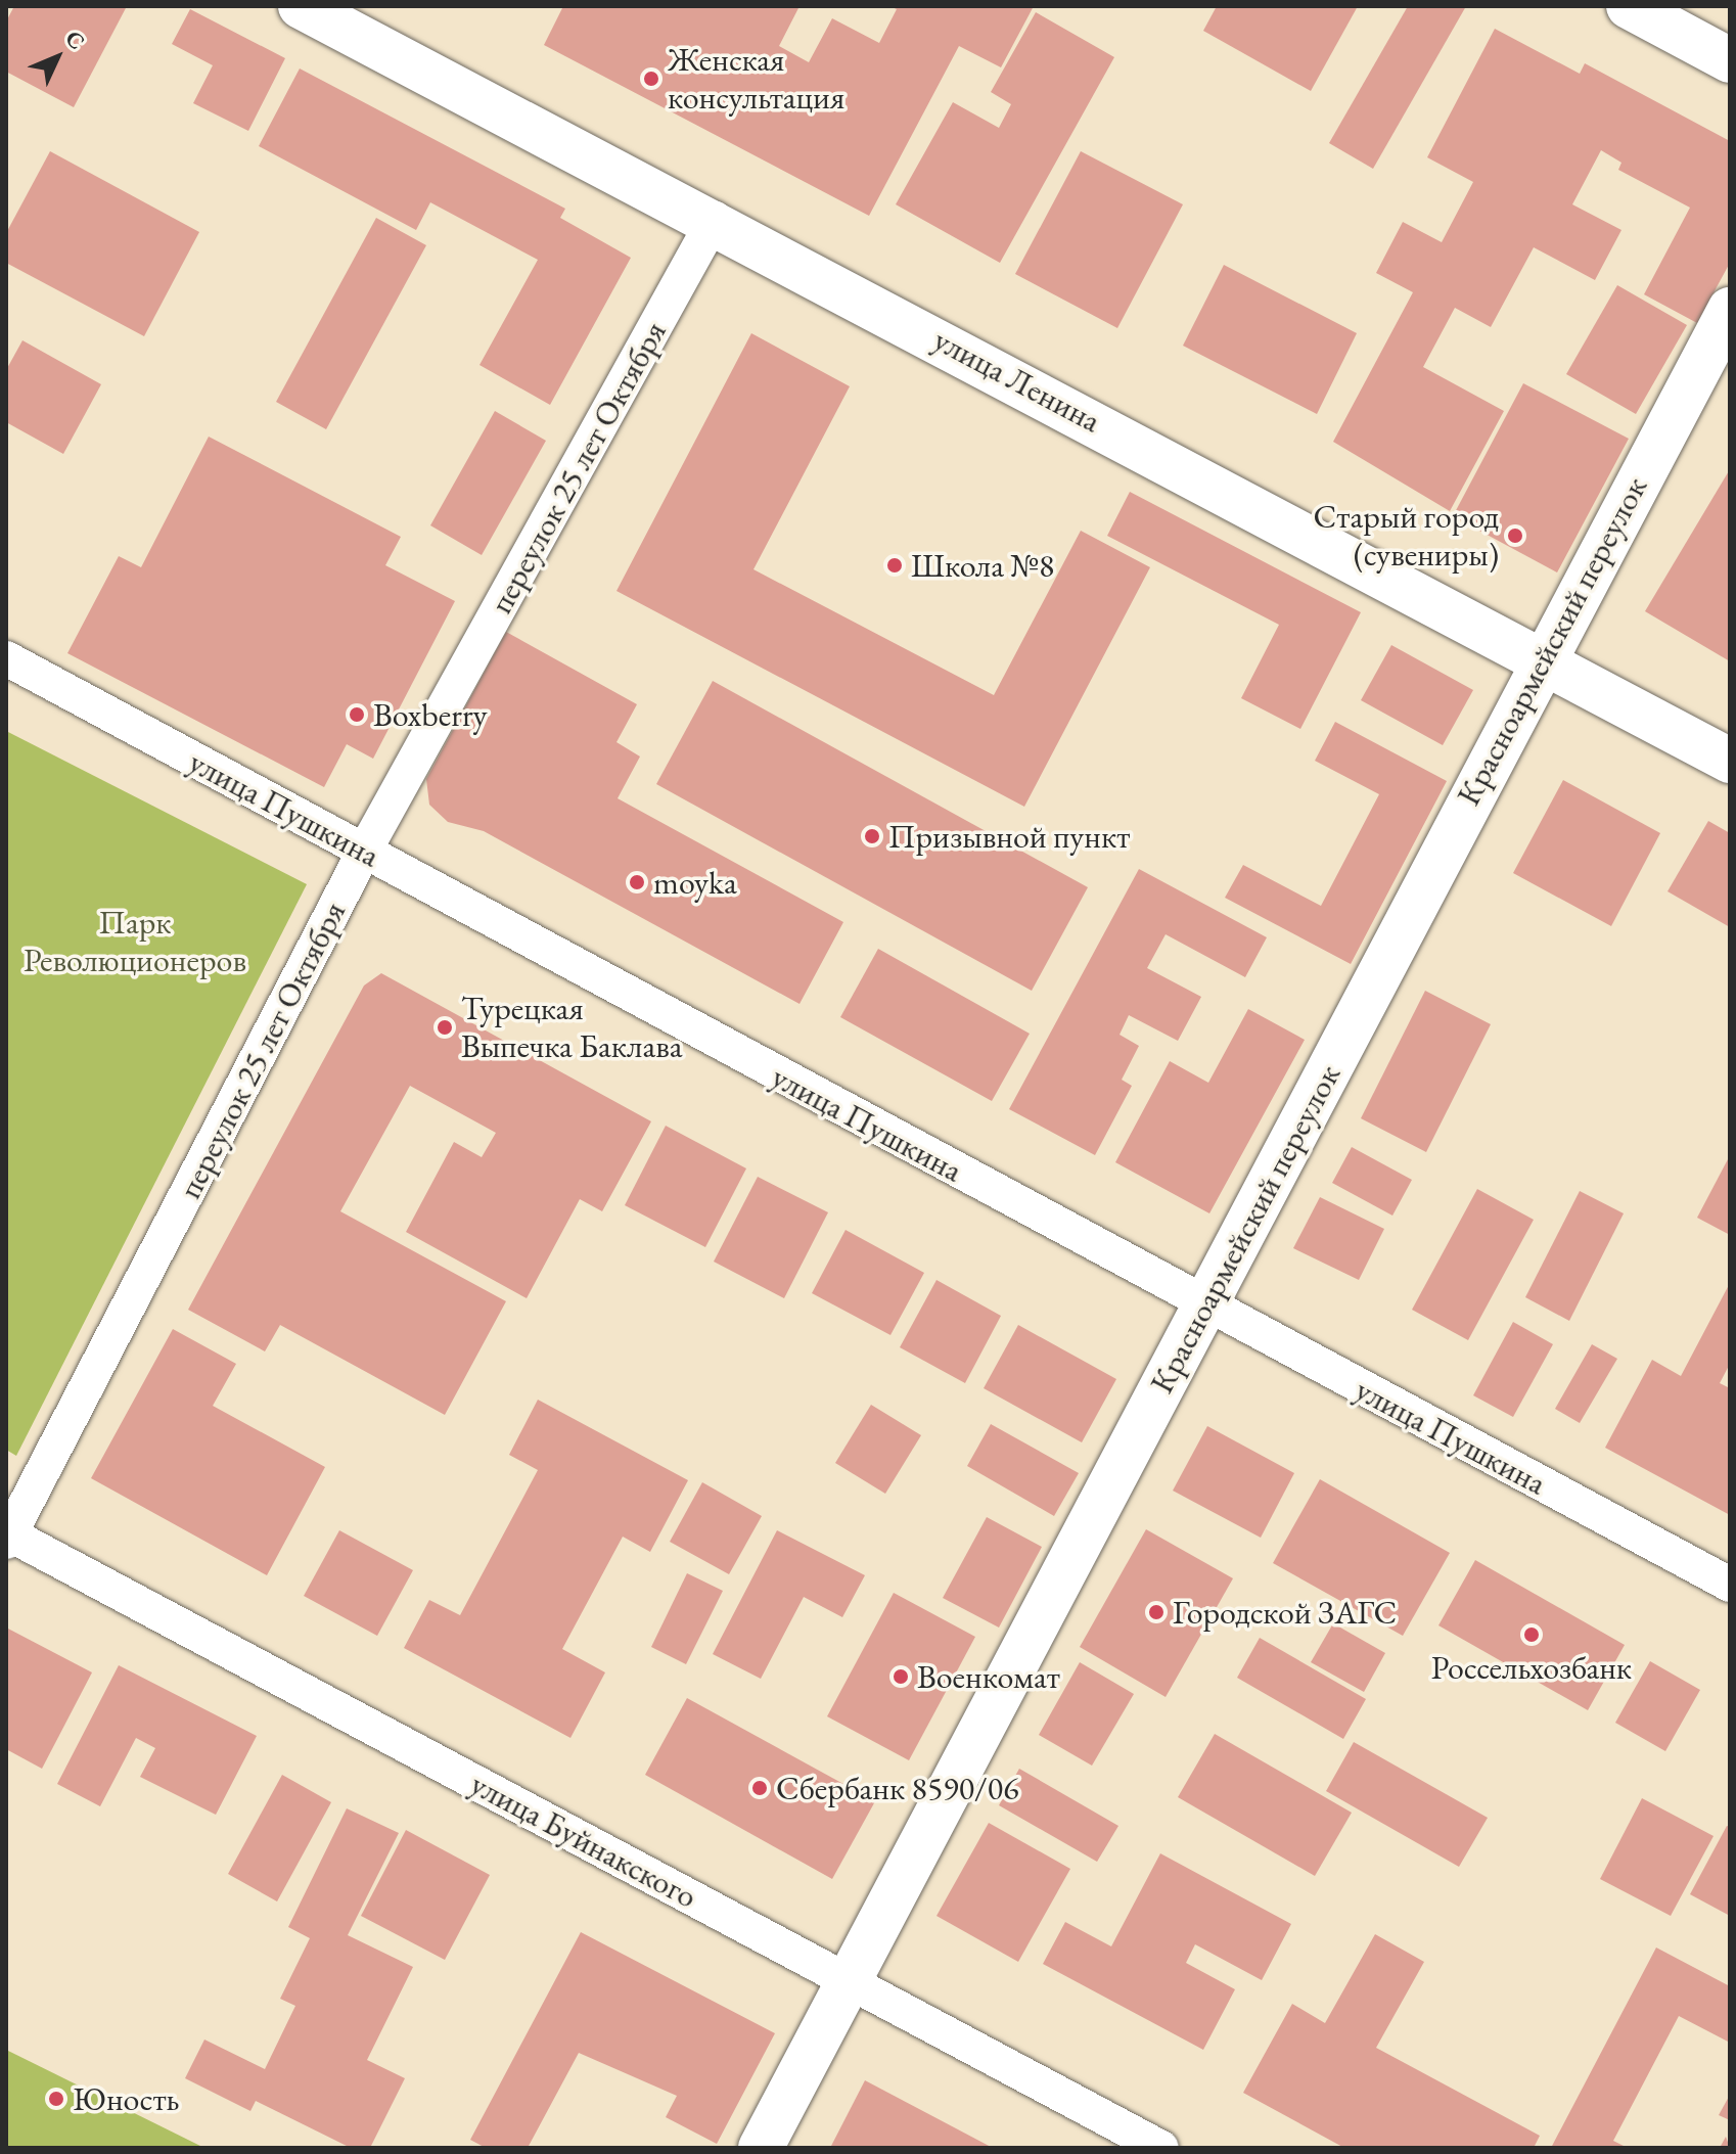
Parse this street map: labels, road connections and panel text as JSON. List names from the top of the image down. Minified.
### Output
{"streets":{"street":["улица Ленина","переулок 25 лет Октября","Красноармейский переулок","улица Пушкина","улица Буйнакского"]},"crossings":[["улица Ленина","переулок 25 лет Октября"],["улица Ленина","Красноармейский переулок"],["переулок 25 лет Октября","улица Пушкина"],["переулок 25 лет Октября","улица Буйнакского"],["Красноармейский переулок","улица Пушкина"],["Красноармейский переулок","улица Буйнакского"]],"parks":["Парк Революционеров"],"places":["Женская консультация","Старый город (сувениры)","Школа №8","Boxberry","Призывной пункт","moyka","Турецкая Выпечка Баклава","Городской ЗАГС","Россельхозбанк","Военкомат","Сбербанк 8590/06","Юность"],"north":"top right"}
